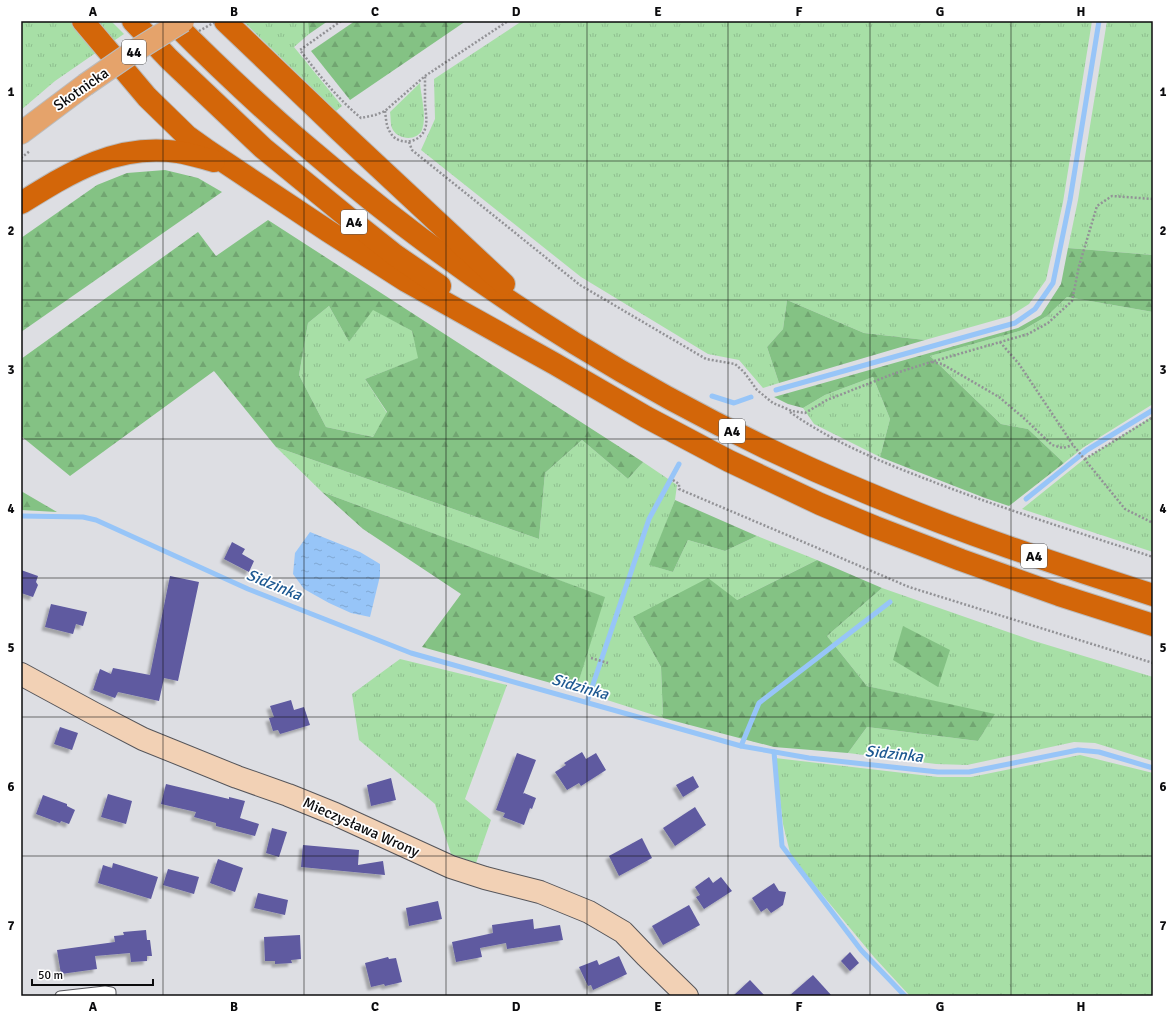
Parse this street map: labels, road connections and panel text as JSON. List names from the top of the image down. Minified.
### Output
{"streets":{"highway":["A4"],"main road":["44","Skotnicka"],"street":["Mieczysława Wrony"]},"water":["Sidzinka"],"scale_bar":"50 m","grid":{"columns":["A","B","C","D","E","F","G","H"],"rows":["1","2","3","4","5","6","7"]}}
